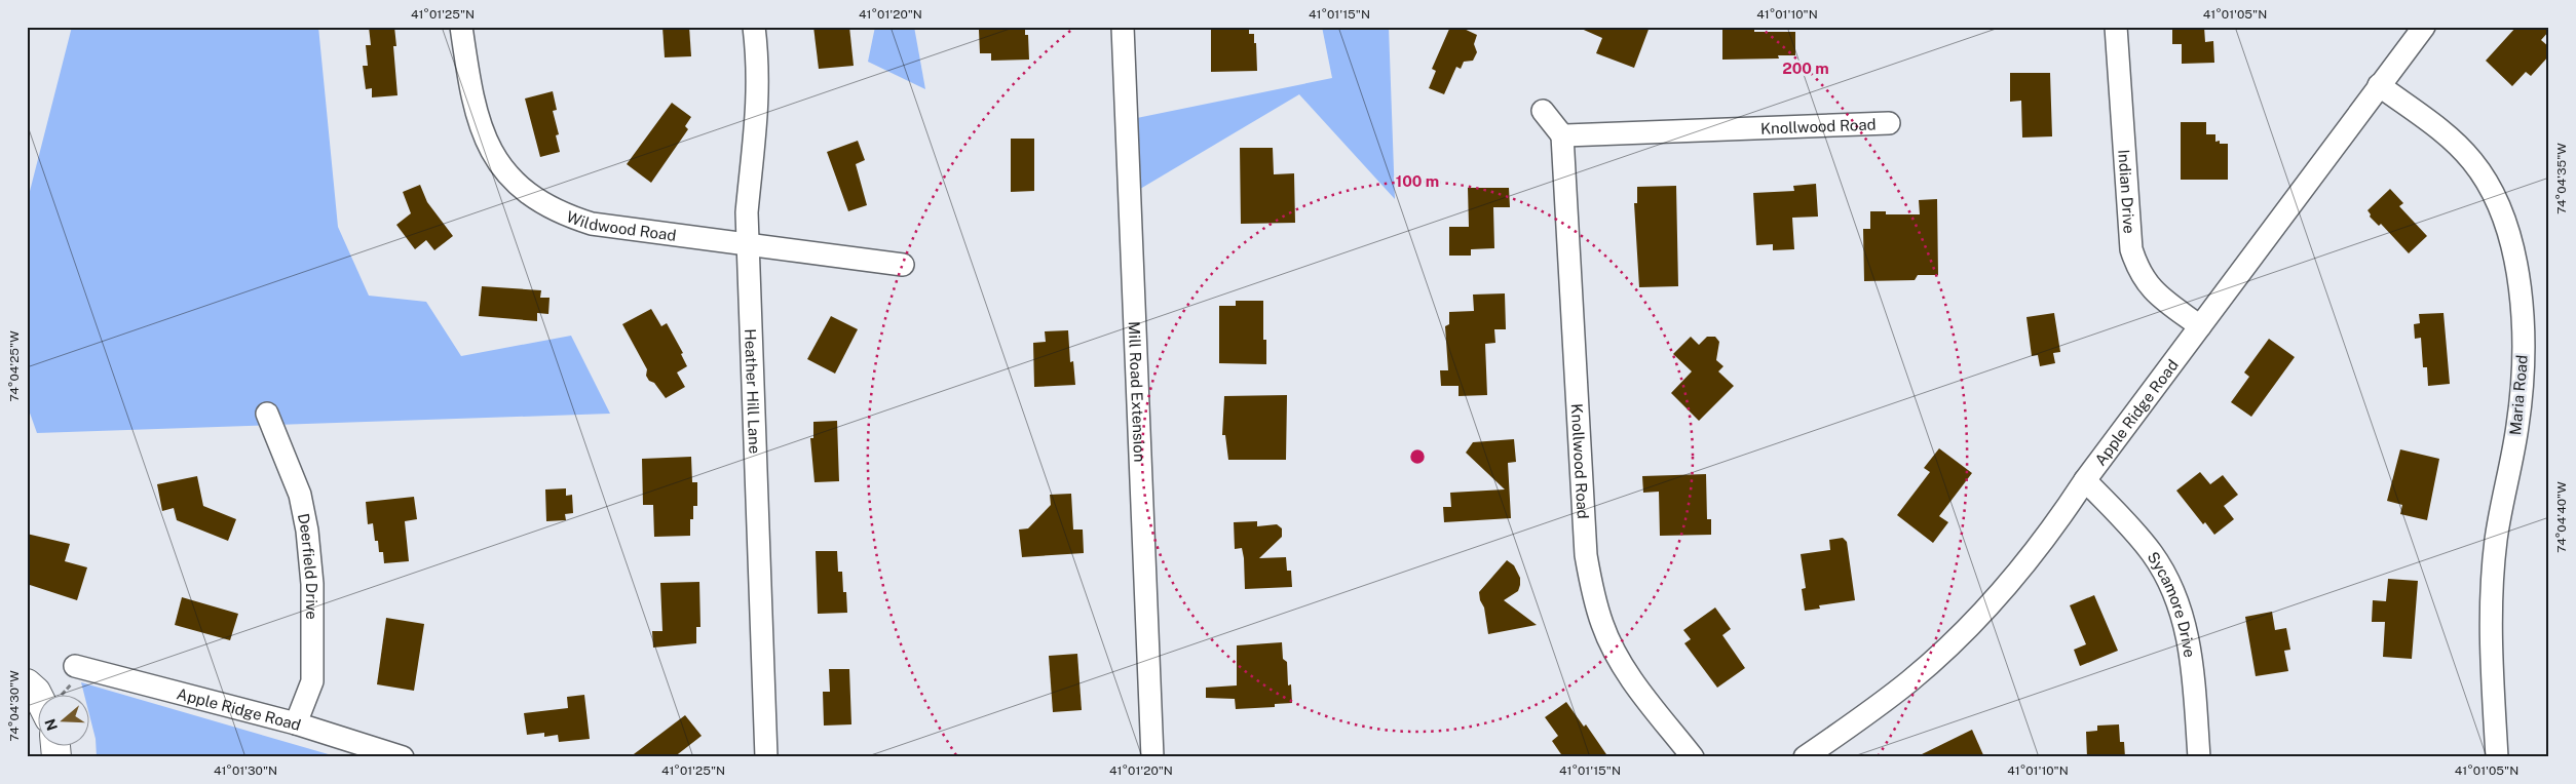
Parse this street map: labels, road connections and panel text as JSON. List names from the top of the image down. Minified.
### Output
{"streets":{"street":["Knollwood Road","Indian Drive","Wildwood Road","Heather Hill Lane","Mill Road Extension","Maria Road","Apple Ridge Road","Deerfield Drive","Sycamore Drive"]},"crossings":[["Indian Drive","Apple Ridge Road"],["Wildwood Road","Heather Hill Lane"],["Maria Road","Apple Ridge Road"],["Apple Ridge Road","Deerfield Drive"],["Apple Ridge Road","Sycamore Drive"]],"north":"left","coordinates":["41°01'25\"N","41°01'20\"N","41°01'15\"N","41°01'10\"N","41°01'05\"N","74°04'35\"W","74°04'25\"W","74°04'40\"W","74°04'30\"W","41°01'30\"N"],"rings":["200 m","100 m"]}
